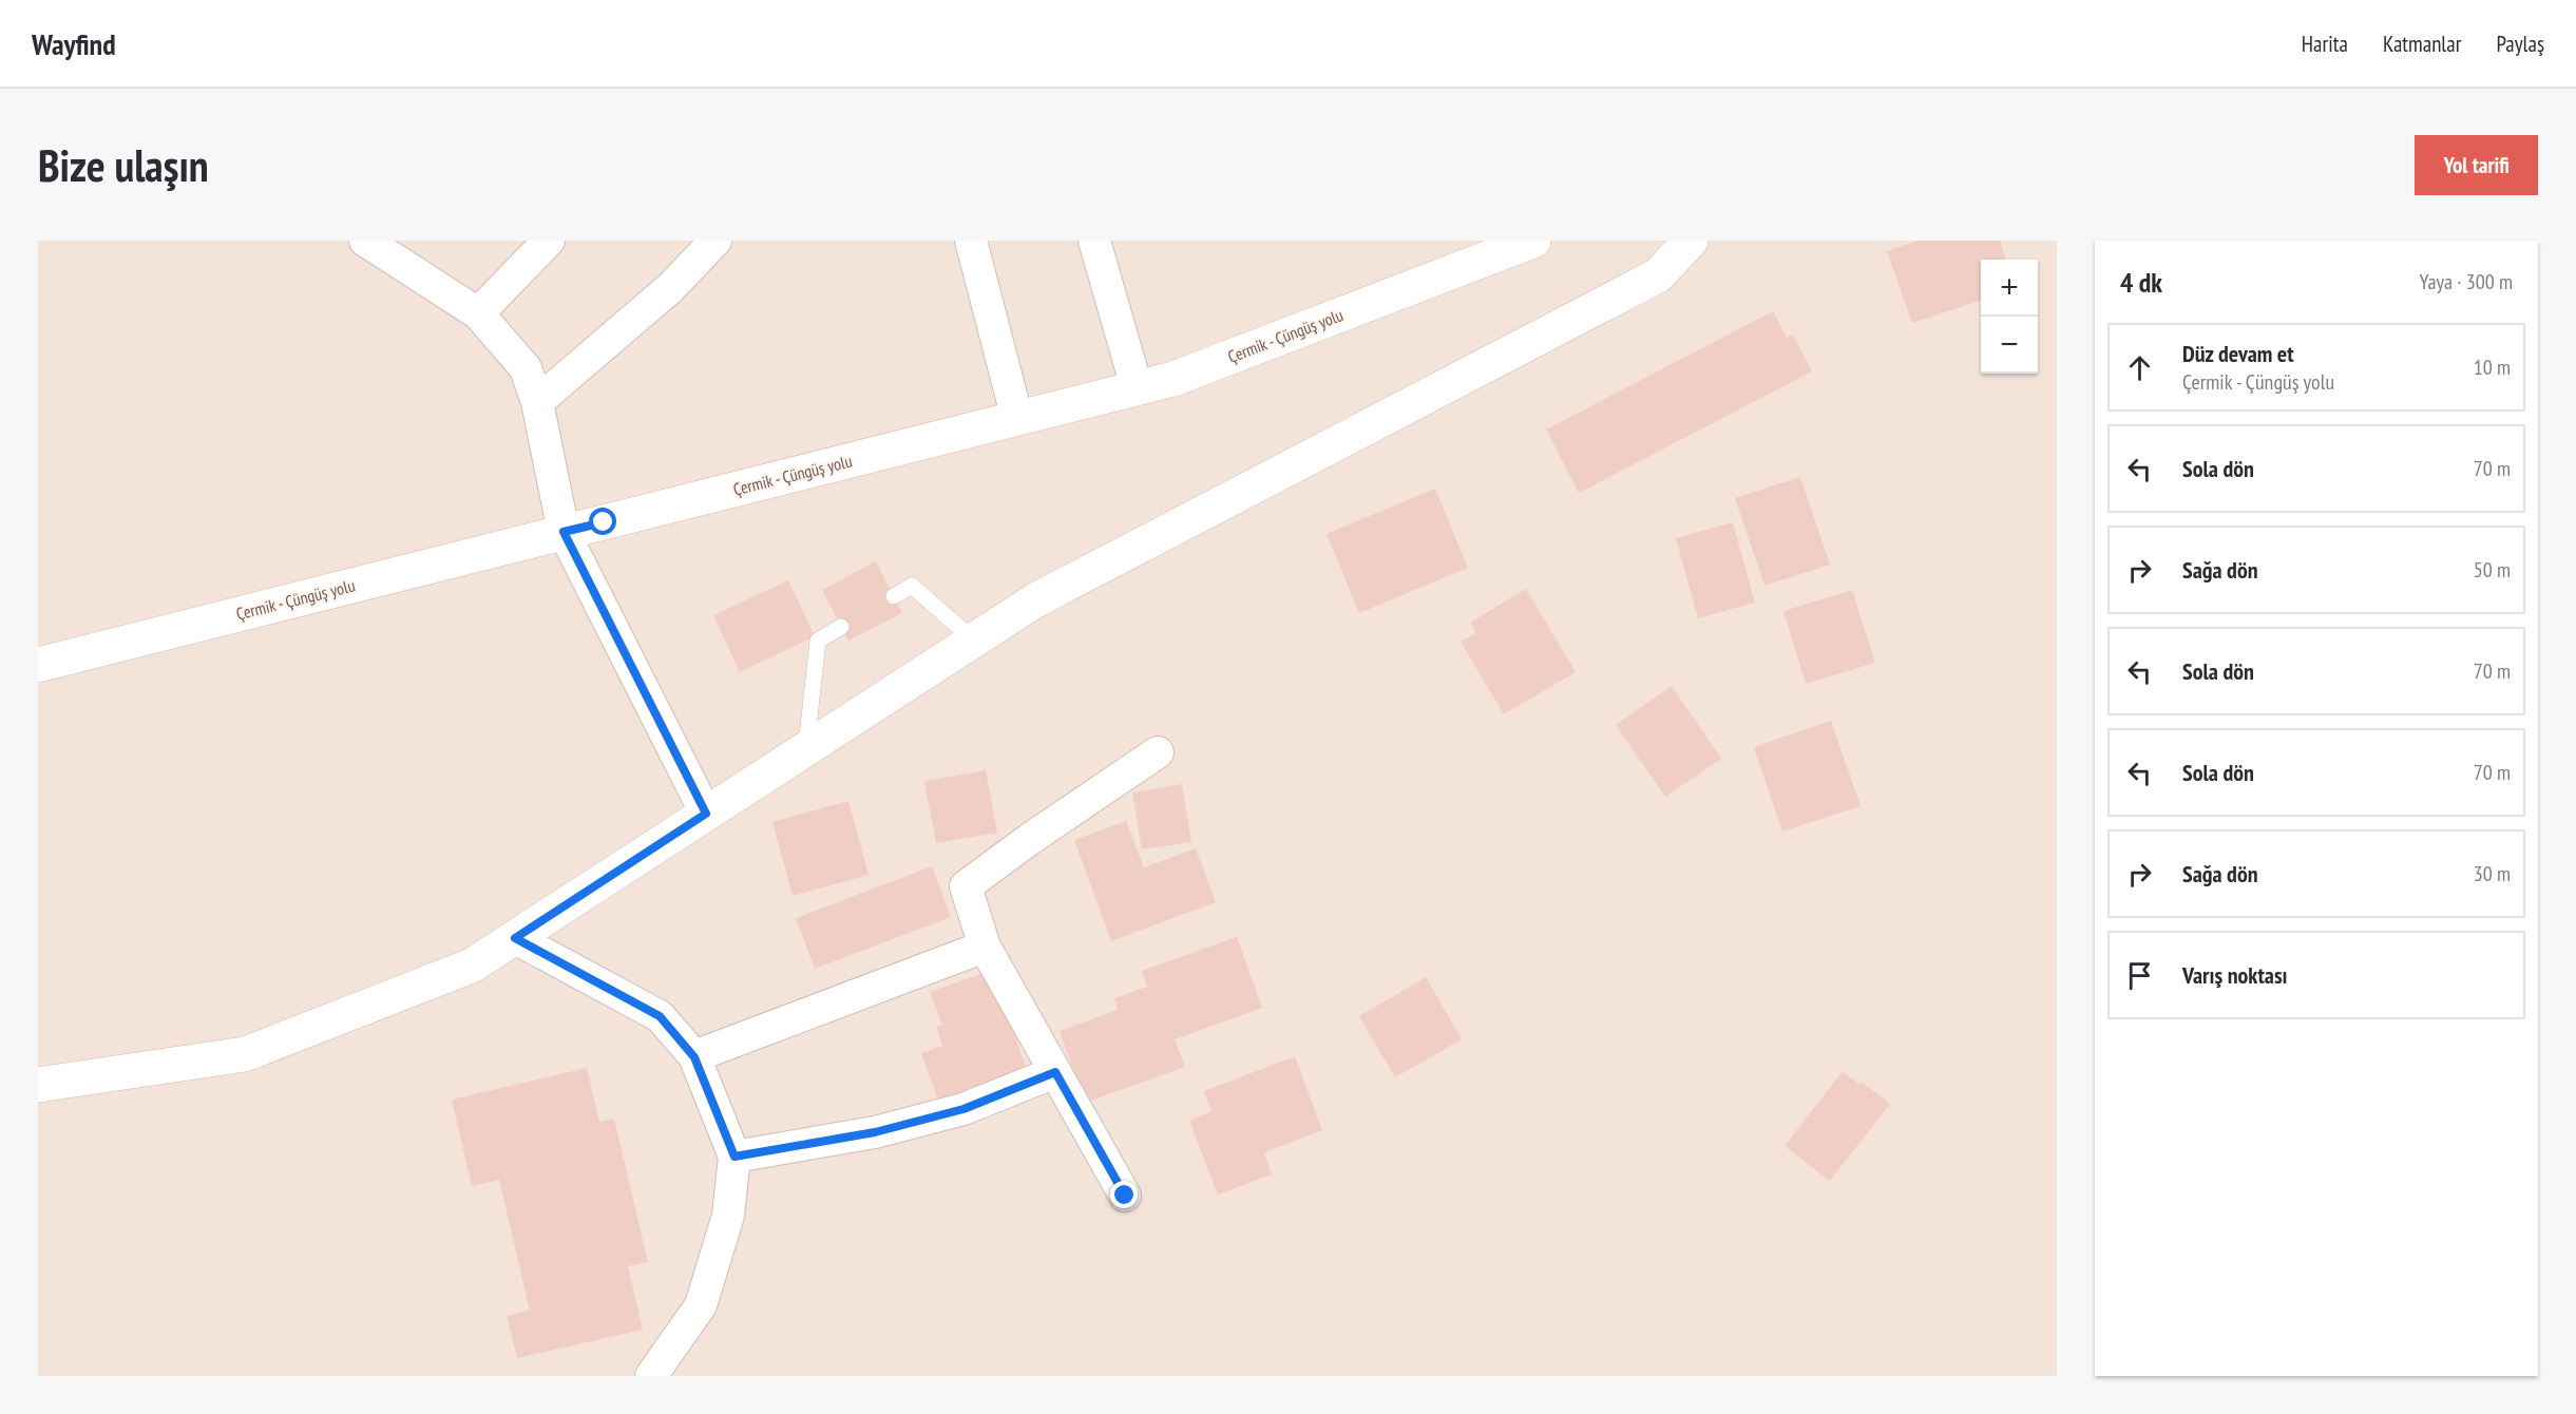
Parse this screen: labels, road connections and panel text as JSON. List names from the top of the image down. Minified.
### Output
{"streets":{"main road":["Çermik - Çüngüş yolu"]},"page":{"header":"Wayfind","nav":["Harita","Katmanlar","Paylaş"],"buttons":"Yol tarifi","title":"Bize ulaşın","heading":["4 dk","Yaya · 300 m"],"map_buttons":["+","−"],"list":[["Düz devam et","Çermik - Çüngüş yolu","10 m"],["Sola dön","70 m"],["Sağa dön","50 m"],["Sola dön","70 m"],["Sola dön","70 m"],["Sağa dön","30 m"],"Varış noktası"]}}
